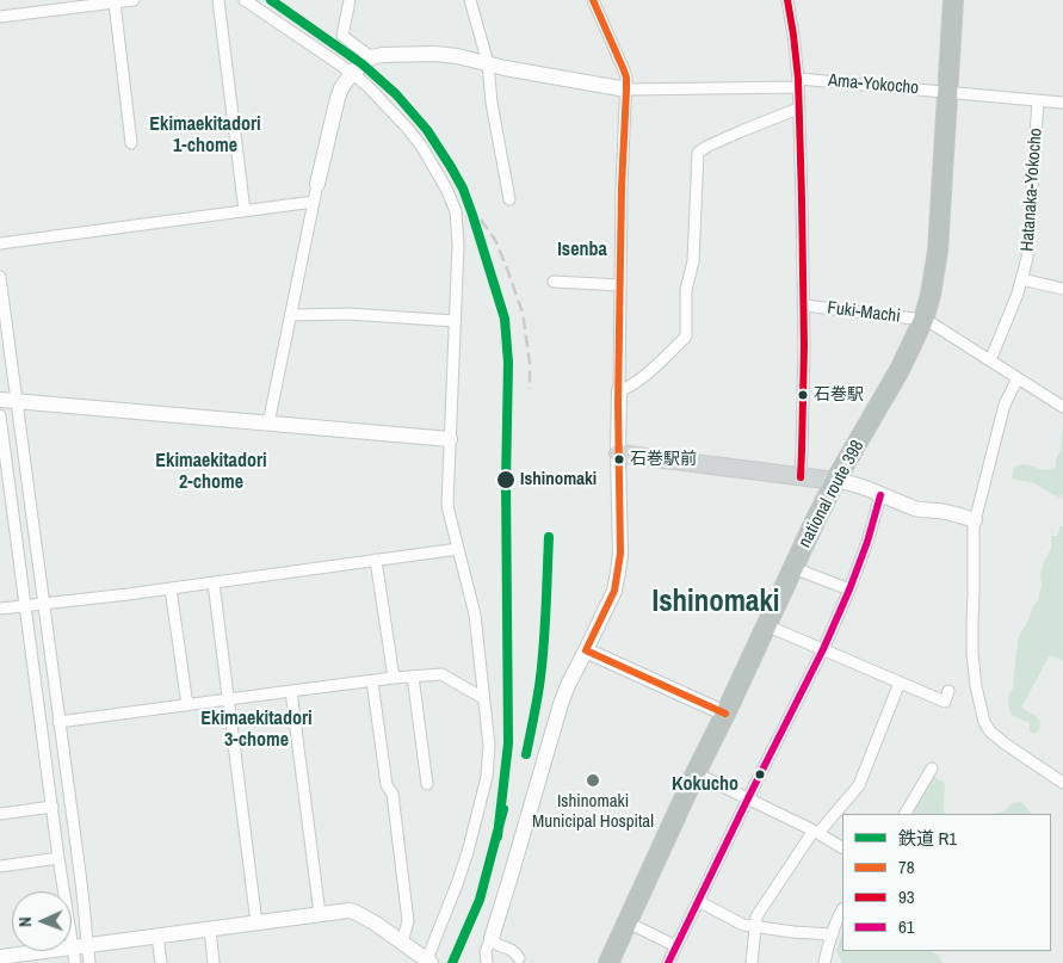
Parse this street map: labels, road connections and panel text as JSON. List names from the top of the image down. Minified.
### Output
{"streets":{"highway":["national route 398"],"street":["Ama-Yokocho","Hatanaka-Yokocho","Fuki-Machi"]},"crossings":[["Ama-Yokocho","Hatanaka-Yokocho"],["Ama-Yokocho","national route 398"],["Fuki-Machi","national route 398"]],"districts":["Ekimaekitadori 1-chome","Isenba","Ekimaekitadori 2-chome","Ishinomaki","Ekimaekitadori 3-chome","Kokucho"],"places":["石巻駅","石巻駅前","Ishinomaki","Ishinomaki Municipal Hospital"],"lines":["rail line R1","transit line 78","transit line 93","transit line 61"],"legend":["鉄道 R1","78","93","61"],"north":"left"}
